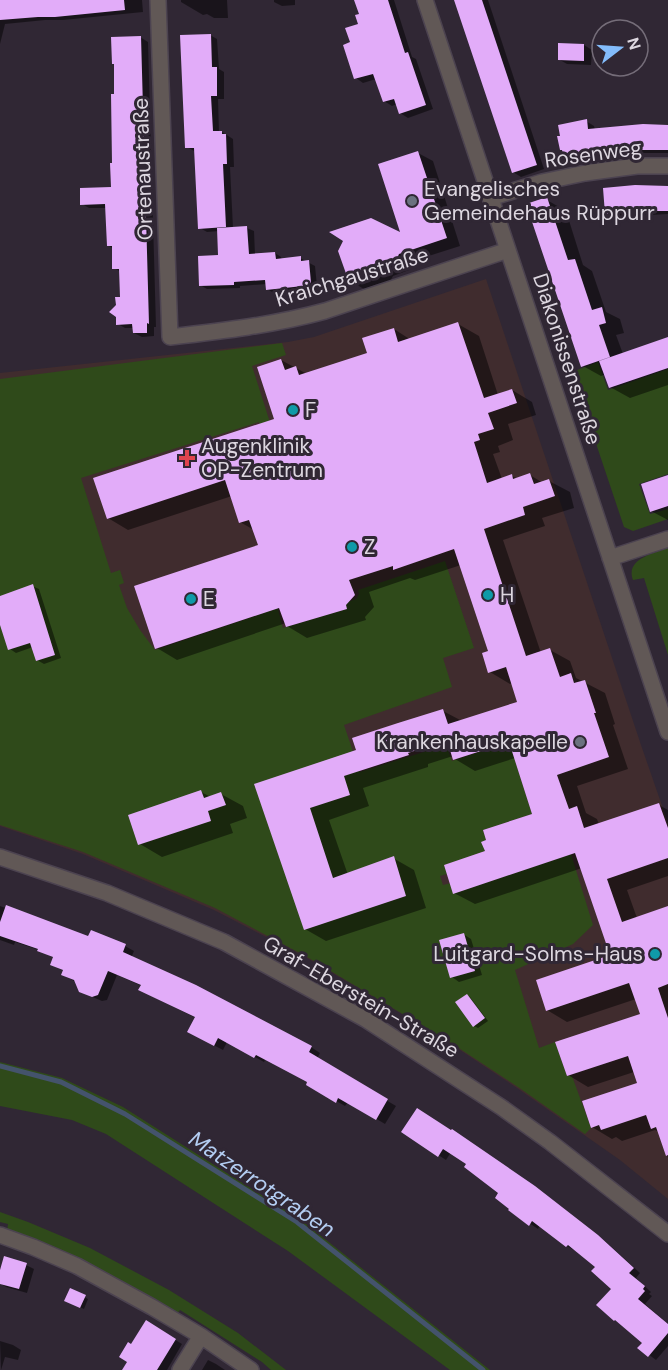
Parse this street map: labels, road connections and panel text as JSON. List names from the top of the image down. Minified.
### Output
{"streets":{"street":["Rosenweg","Ortenaustraße","Kraichgaustraße","Diakonissenstraße","Graf-Eberstein-Straße"]},"crossings":[["Rosenweg","Diakonissenstraße"],["Ortenaustraße","Kraichgaustraße"],["Kraichgaustraße","Diakonissenstraße"]],"water":["Matzerrotgraben"],"places":{"other":["Evangelisches Gemeindehaus Rüppurr","F","Z","H","E","Krankenhauskapelle","Luitgard-Solms-Haus"],"health":["Augenklinik OP-Zentrum"]},"north":"right"}
